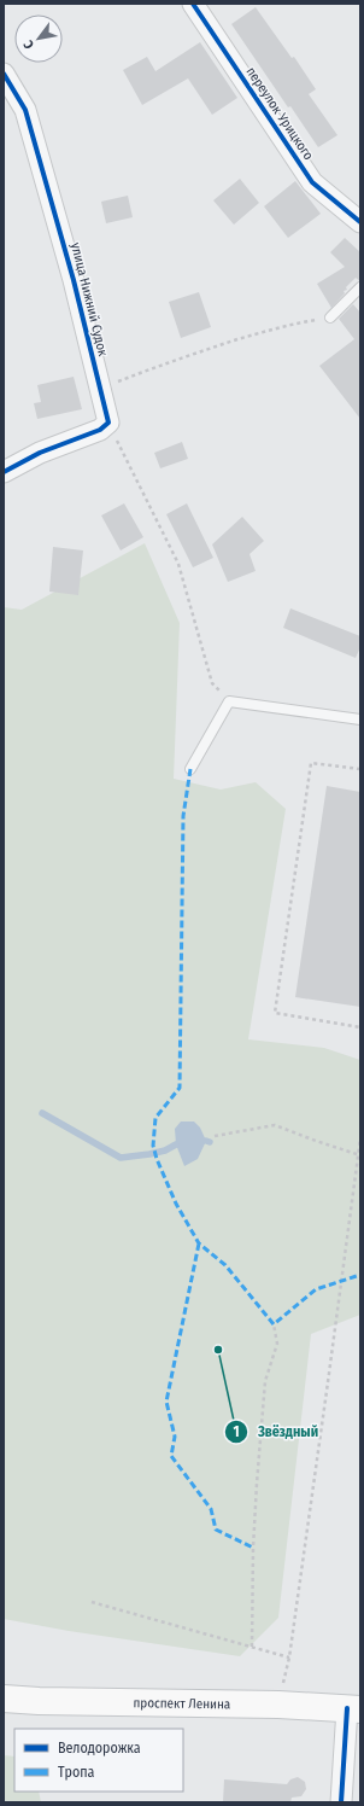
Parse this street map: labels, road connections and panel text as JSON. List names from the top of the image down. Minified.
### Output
{"streets":{"main road":["проспект Ленина"],"street":["переулок Урицкого","улица Нижний Судок"]},"places":["Звёздный"],"legend":["Велодорожка","Тропа"],"north":"bottom left"}
